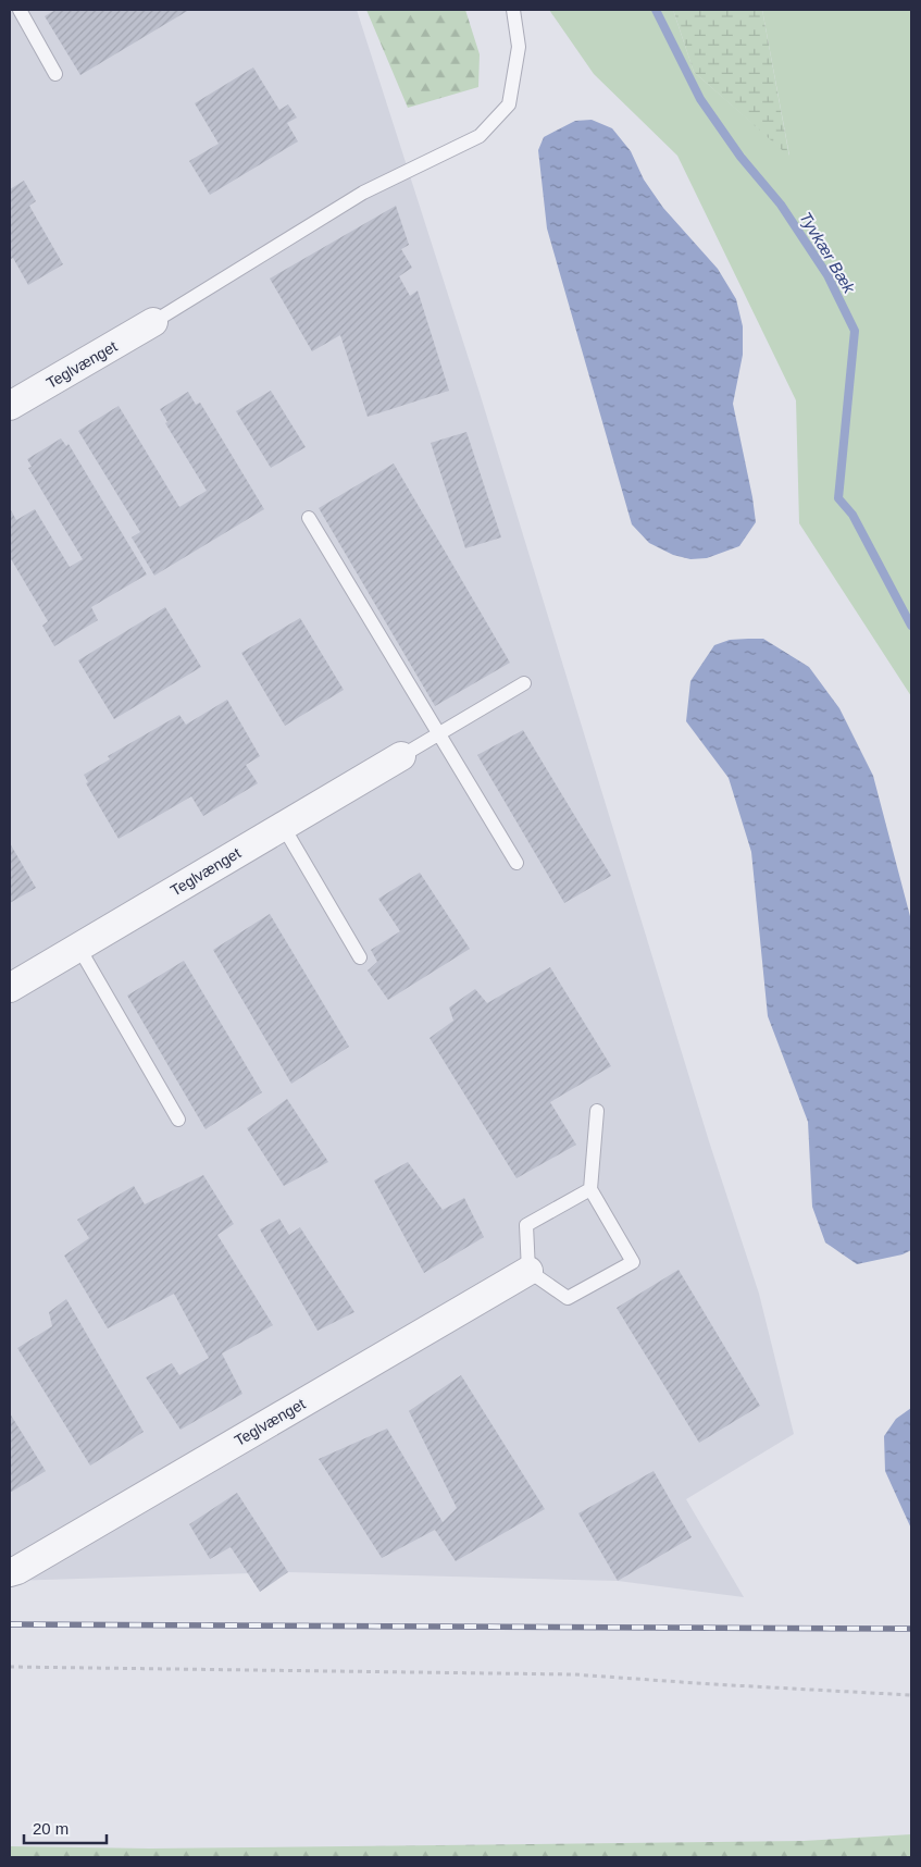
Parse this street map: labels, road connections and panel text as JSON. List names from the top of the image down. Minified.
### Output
{"streets":{"street":["Teglvænget"]},"water":["Tyvkær Bæk"],"scale_bar":"20 m"}
